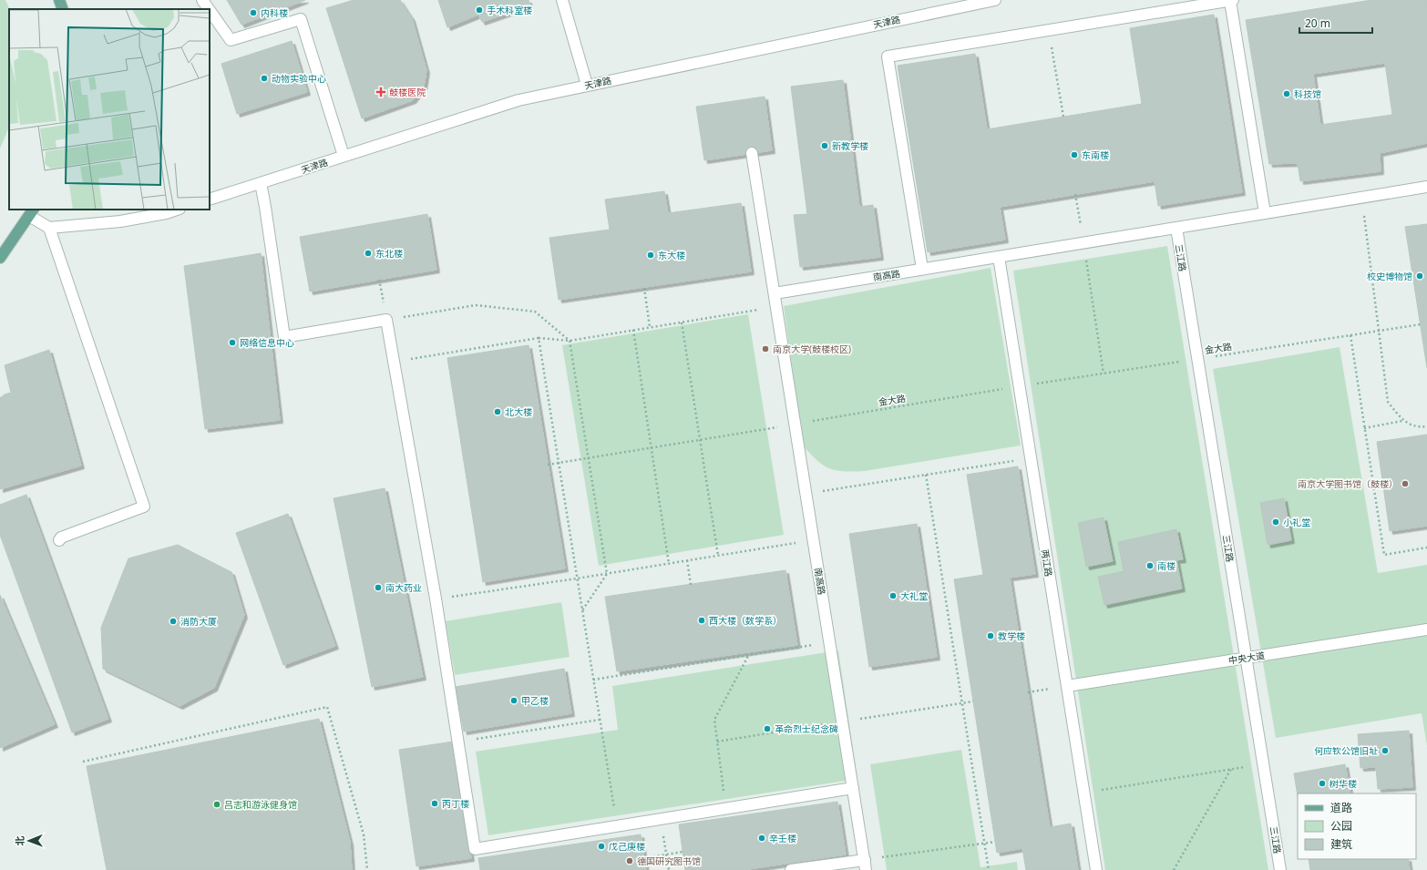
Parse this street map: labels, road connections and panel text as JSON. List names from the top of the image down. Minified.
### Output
{"streets":{"street":["天津路","三江路","南高路","两江路","中央大道"],"path":["金大路"]},"crossings":[["三江路","南高路"],["三江路","金大路"],["三江路","中央大道"],["南高路","金大路"],["南高路","两江路"],["金大路","两江路"],["两江路","中央大道"]],"places":{"other":["手术科室楼","内科楼","动物实验中心","科技馆","新教学楼","东南楼","东北楼","东大楼","校史博物馆","网络信息中心","南京大学(鼓楼校区)","北大楼","南京大学图书馆（鼓楼）","小礼堂","南楼","南大药业","大礼堂","西大楼（数学系）","消防大厦","教学楼","甲乙楼","革命烈士纪念碑","何应钦公馆旧址","树华楼","丙丁楼","吕志和游泳健身馆","辛壬楼","戊己庚楼","德国研究图书馆"],"health":["鼓楼医院"]},"legend":["道路","公园","建筑"],"scale_bar":"20 m","north":"left"}
